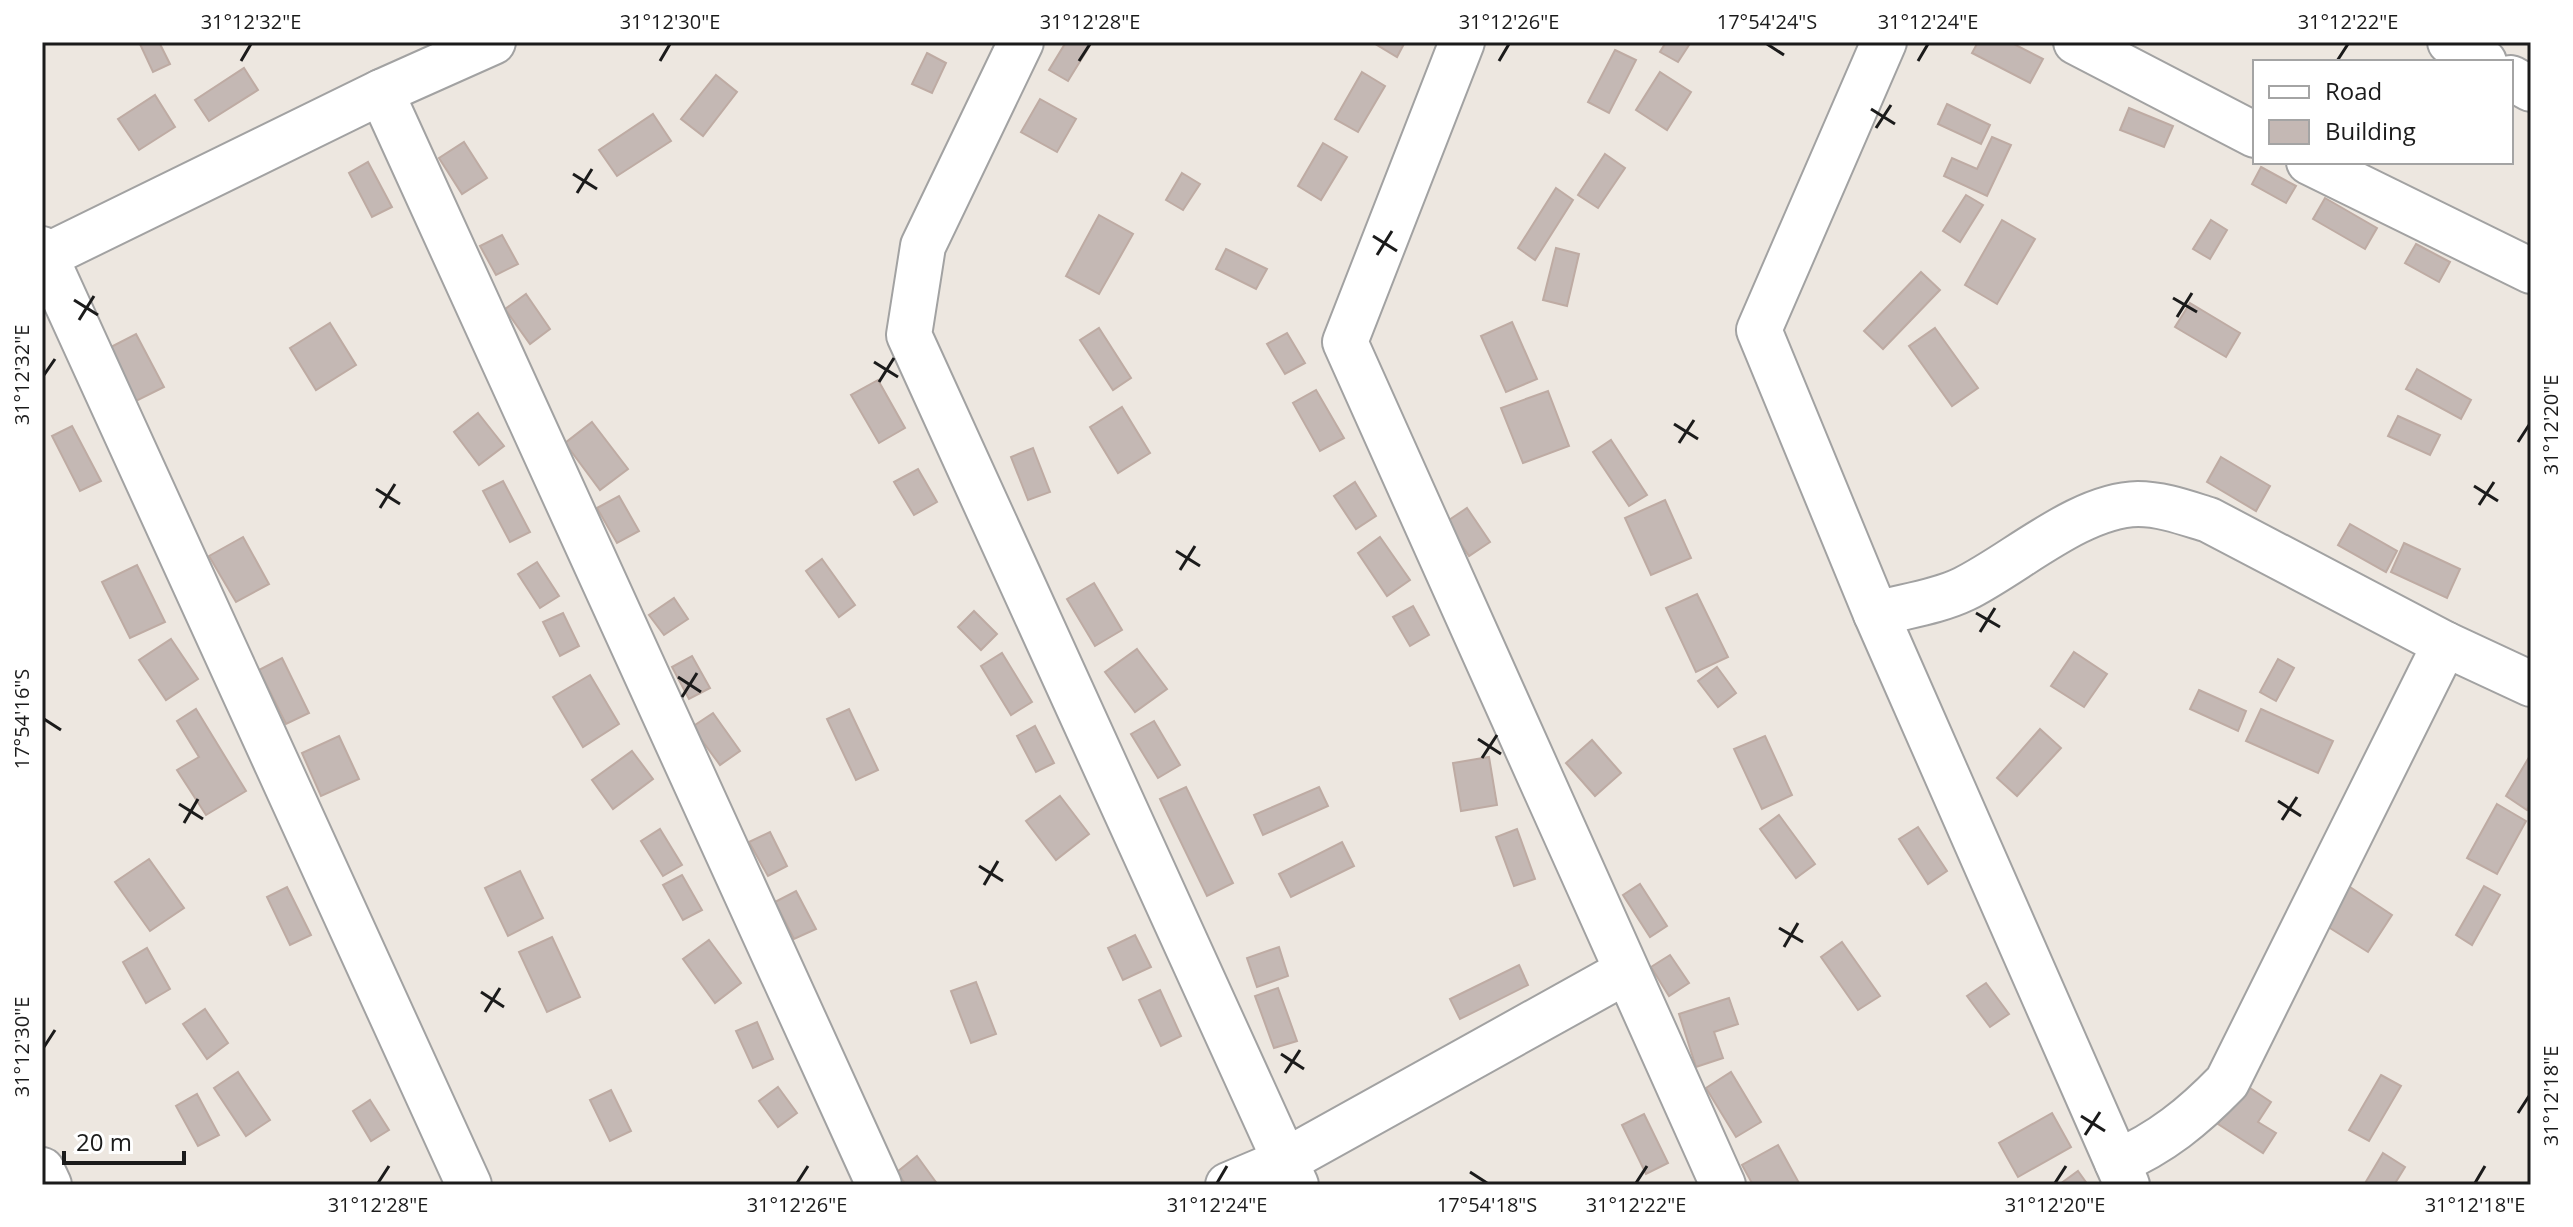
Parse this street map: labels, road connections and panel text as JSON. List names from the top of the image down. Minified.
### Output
{"legend":["Road","Building"],"scale_bar":"20 m","coordinates":["31°12'32\"E","31°12'30\"E","31°12'28\"E","31°12'26\"E","17°54'24\"S","31°12'24\"E","31°12'22\"E","31°12'20\"E","17°54'16\"S","31°12'18\"E","17°54'18\"S"]}
